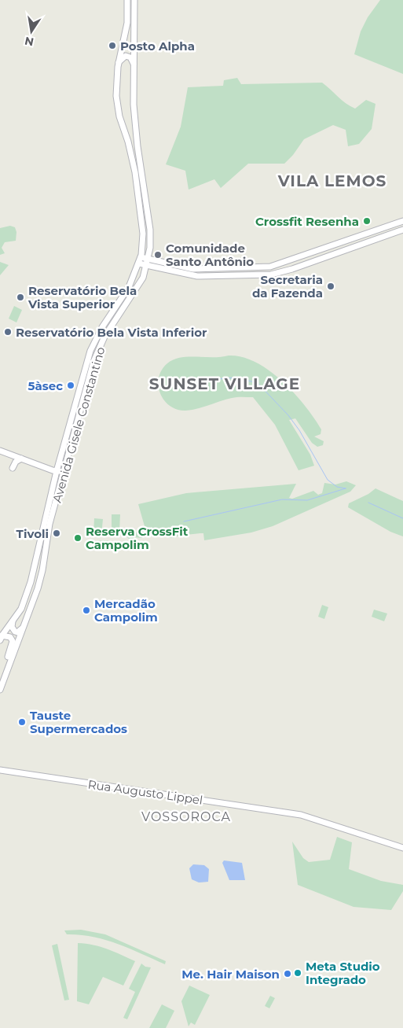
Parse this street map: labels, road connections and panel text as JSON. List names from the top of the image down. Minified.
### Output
{"streets":{"main road":["Avenida Gisele Constantino","Rua Augusto Lippel"]},"districts":["VILA LEMOS","SUNSET VILLAGE","VOSSOROCA"],"places":["Posto Alpha","Crossfit Resenha","Comunidade Santo Antônio","Secretaria da Fazenda","Reservatório Bela Vista Superior","Reservatório Bela Vista Inferior","5àsec","Tivoli","Reserva CrossFit Campolim","Mercadão Campolim","Tauste Supermercados","Meta Studio Integrado","Me. Hair Maison"],"north":"bottom"}
